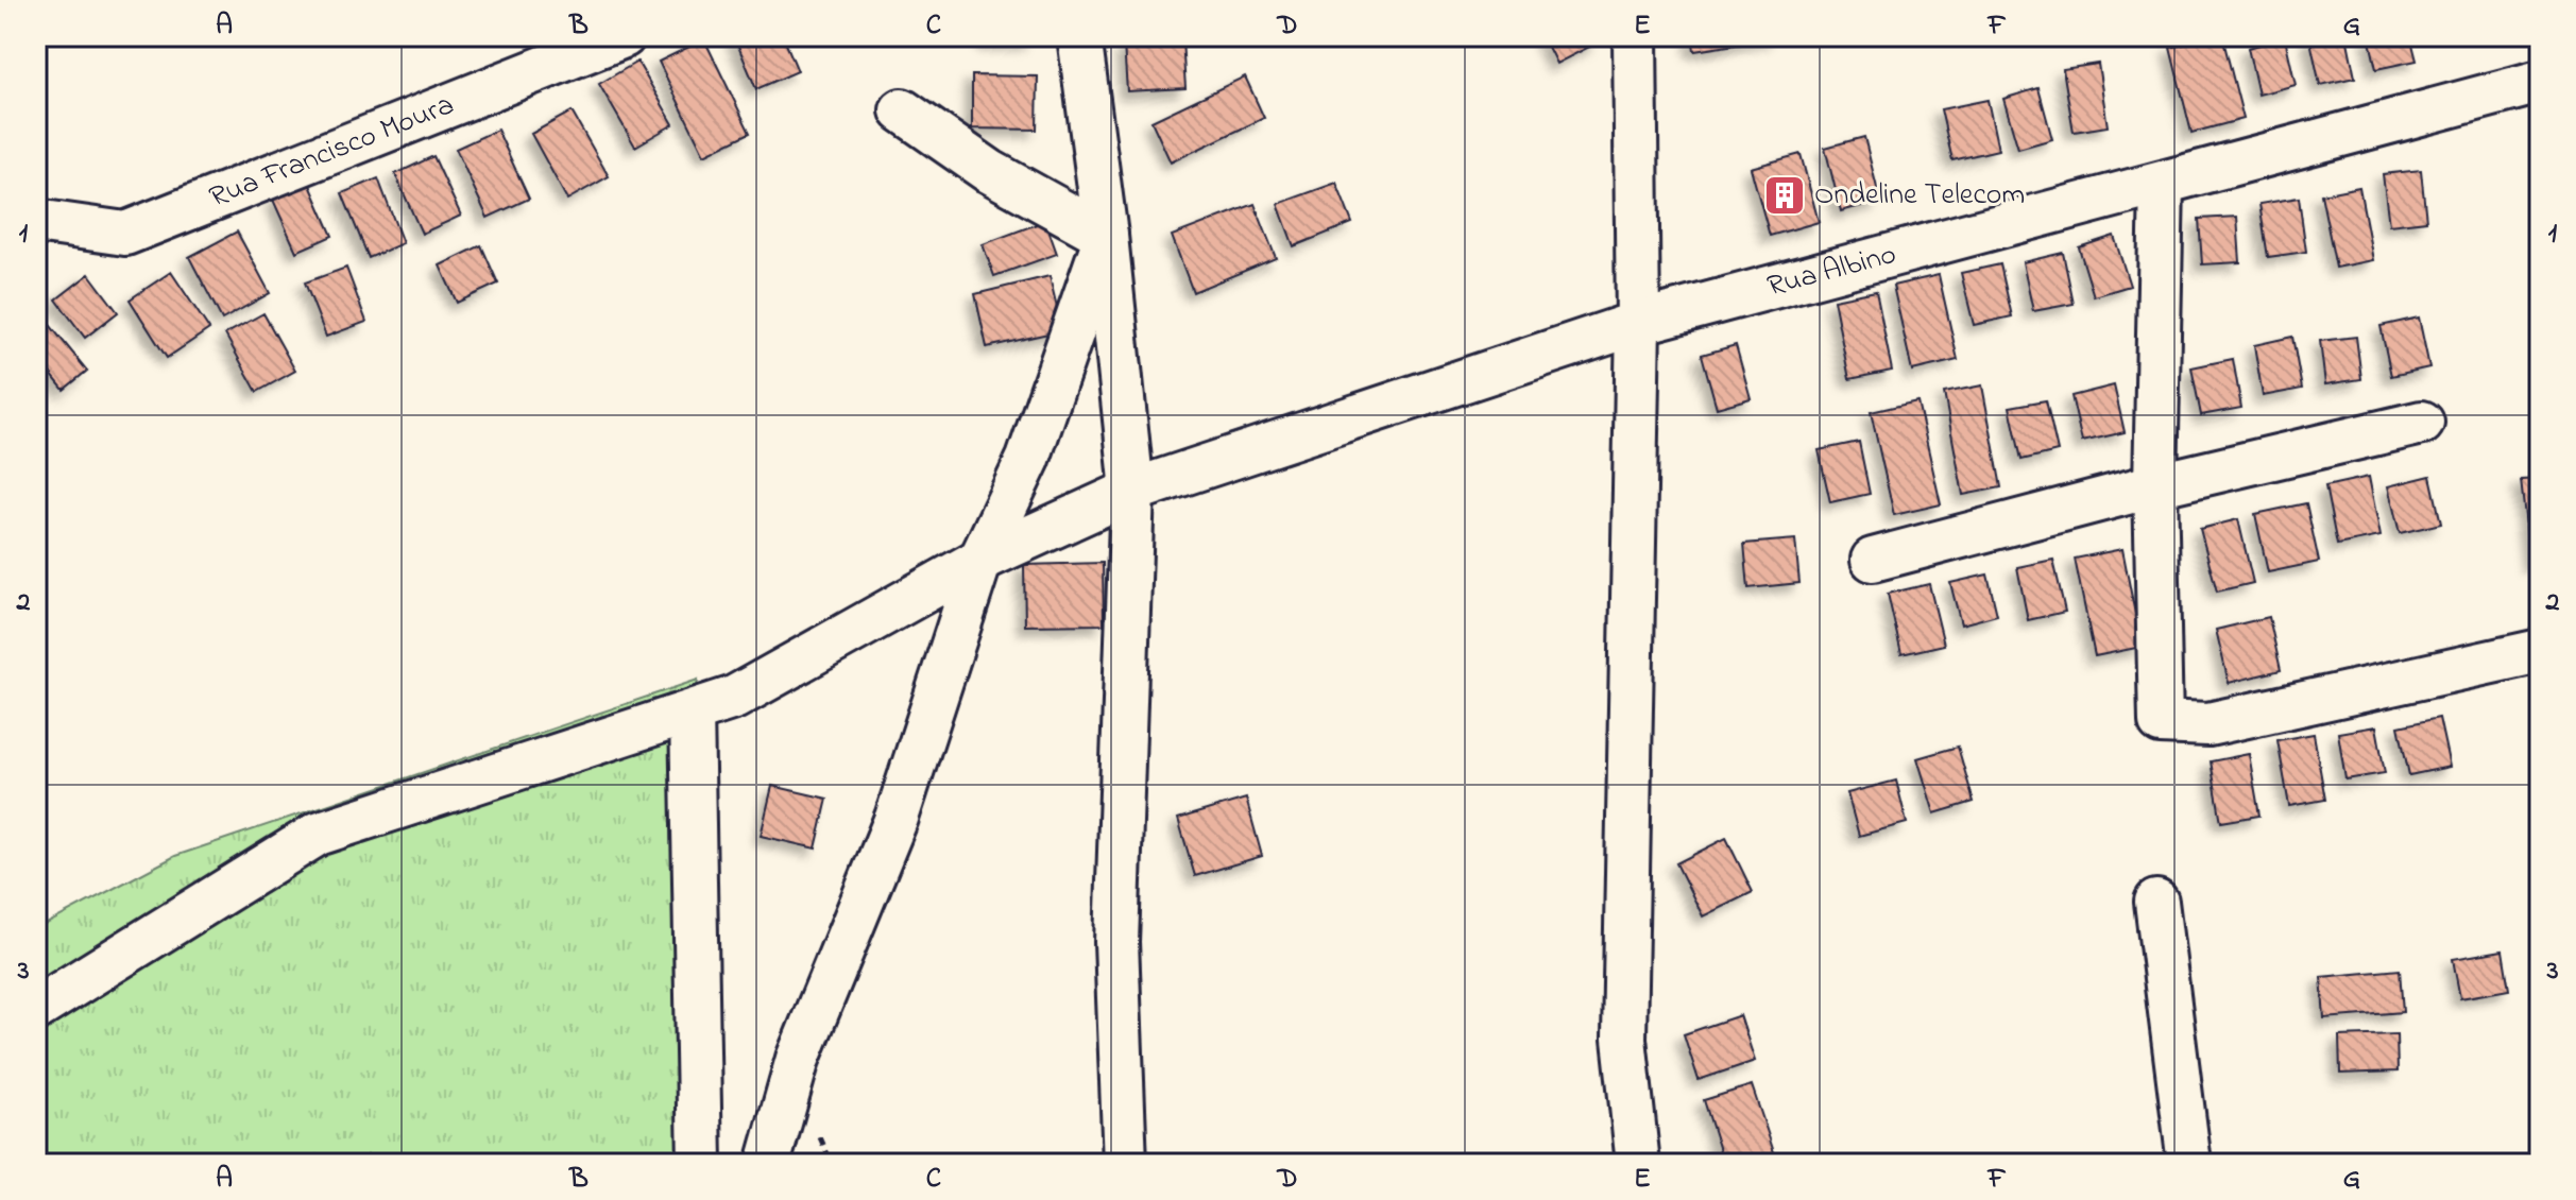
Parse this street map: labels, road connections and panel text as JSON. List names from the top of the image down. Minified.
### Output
{"streets":{"street":["Rua Francisco Moura","Rua Albino"]},"places":{"building":["Ondeline Telecom"]},"grid":{"columns":["A","B","C","D","E","F","G"],"rows":["1","2","3"]}}
